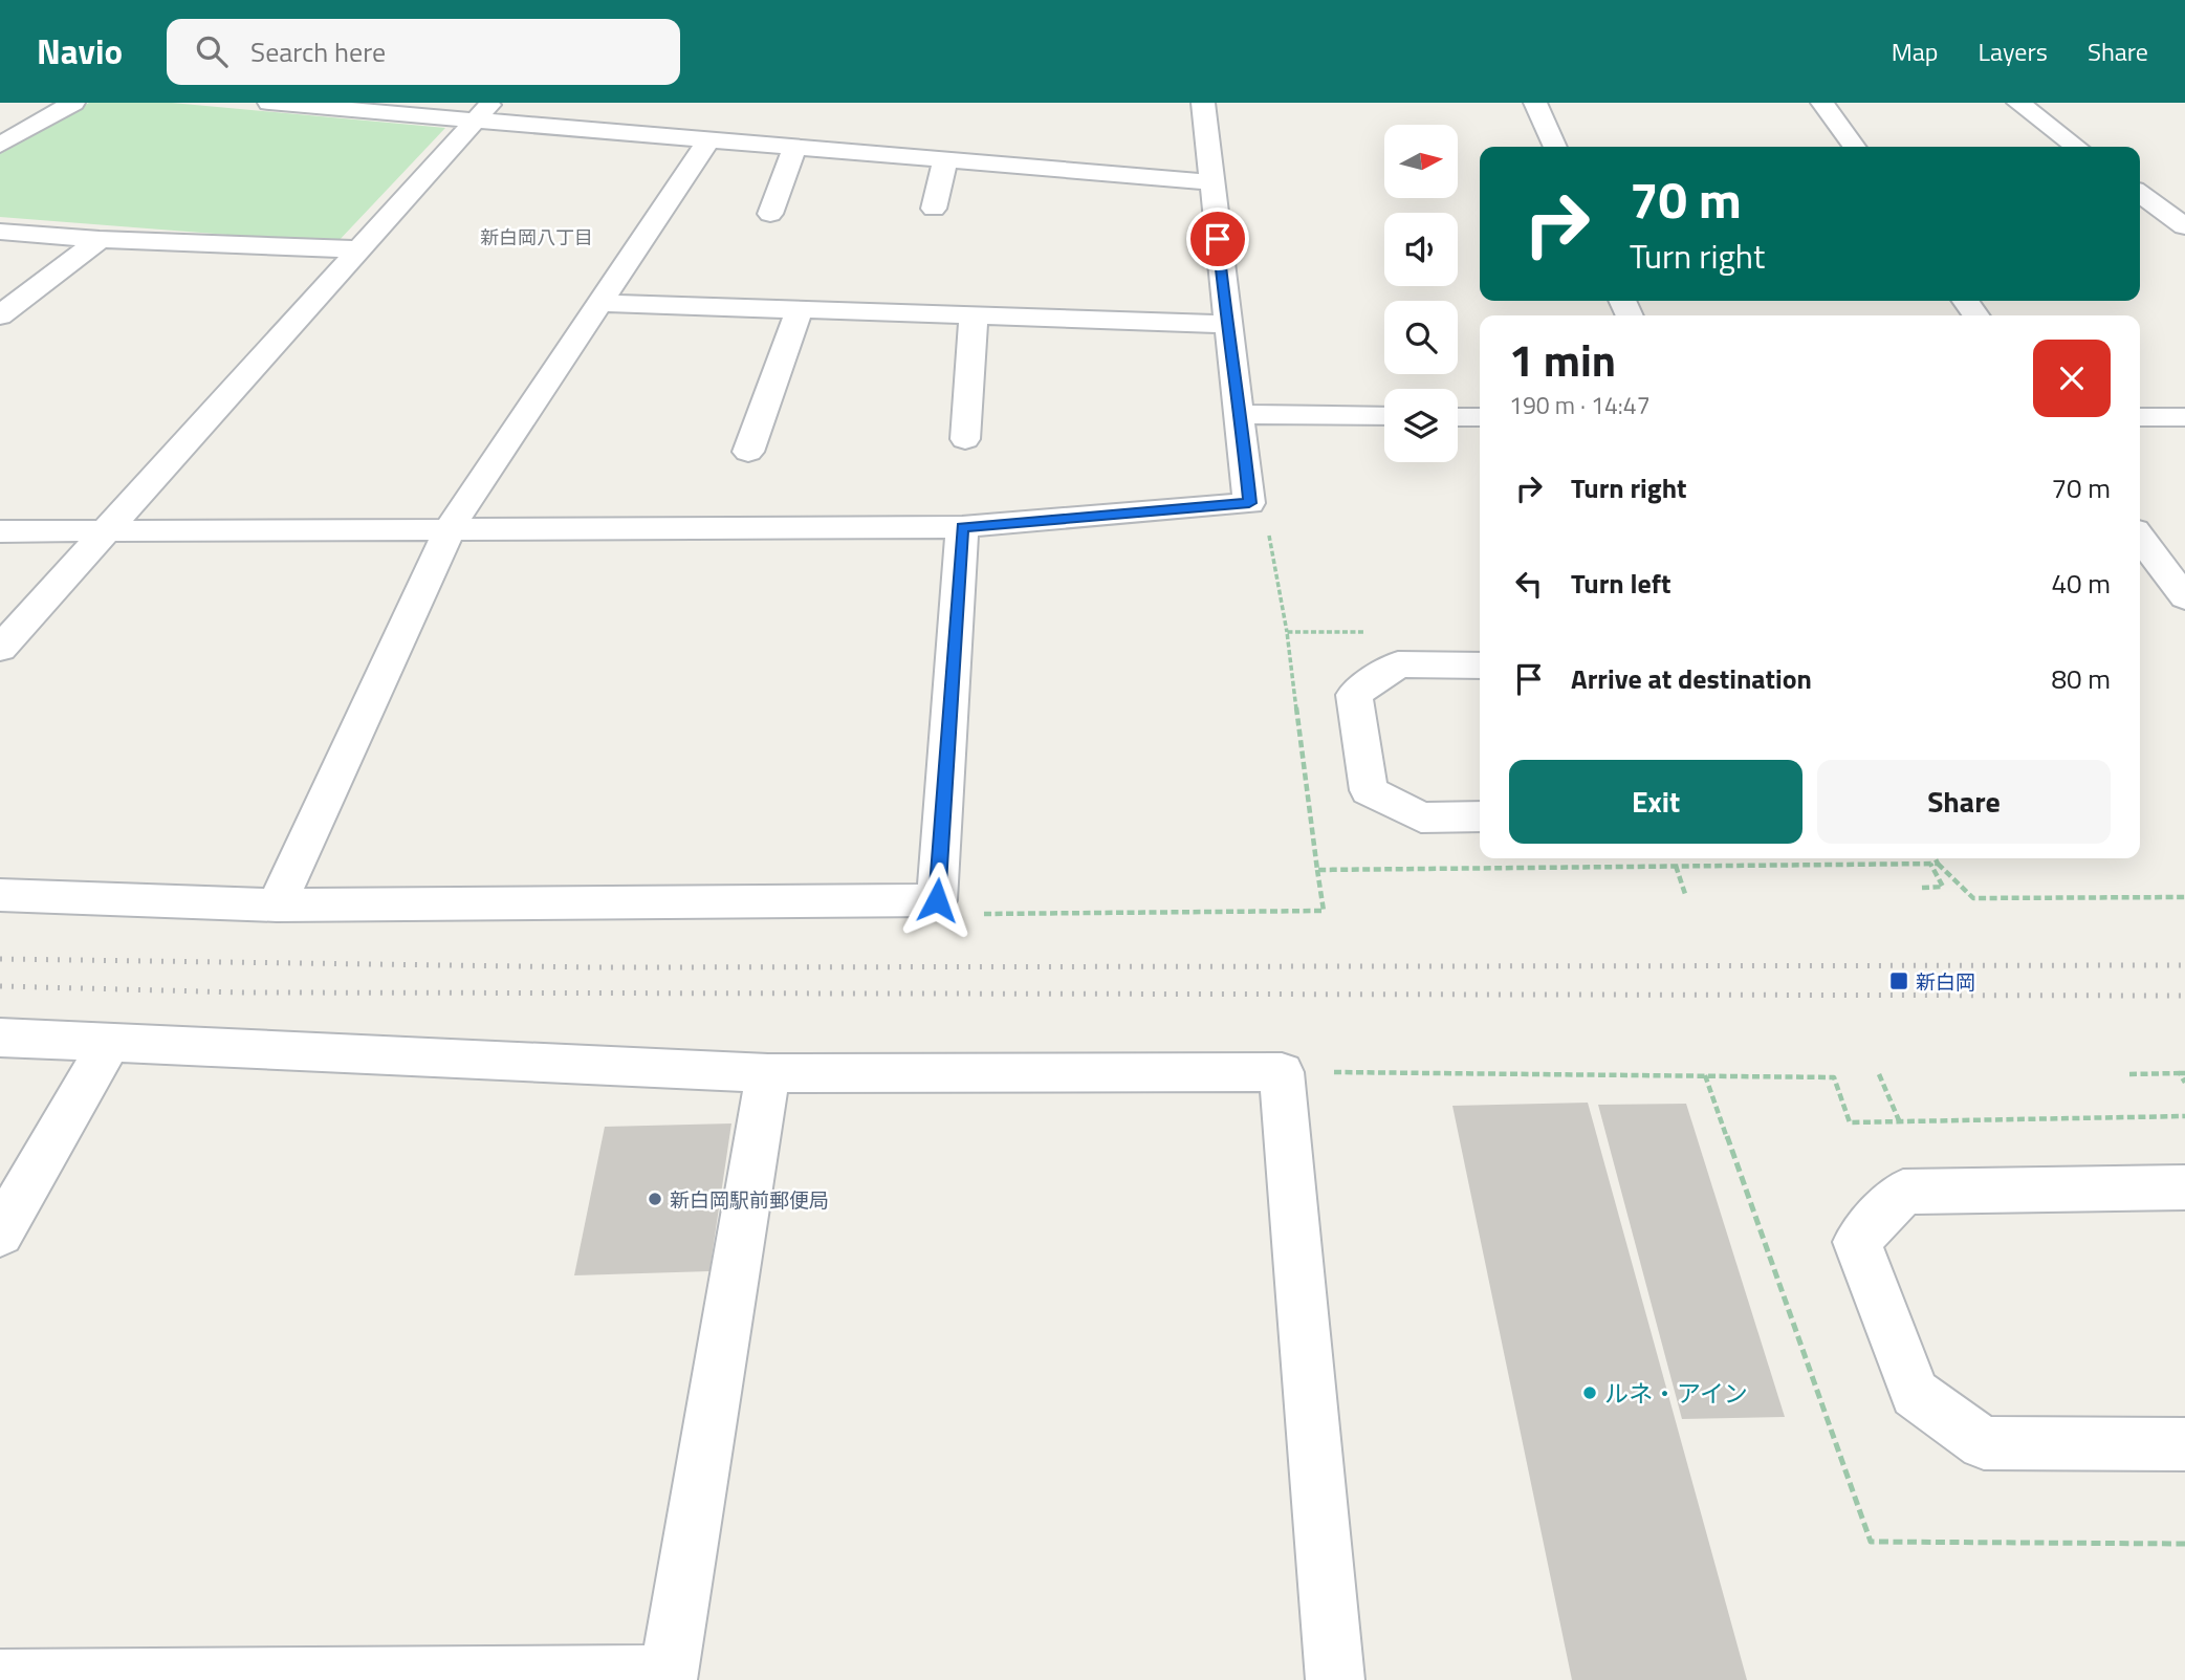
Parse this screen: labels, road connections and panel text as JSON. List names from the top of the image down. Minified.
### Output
{"districts":["新白岡八丁目"],"places":{"transit":["新白岡"],"other":["新白岡駅前郵便局","ルネ・アイン"]},"north":"right","page":{"header":"Navio","search":"Search here","nav":["Map","Layers","Share"],"turn":["70 m","Turn right"],"heading":["1 min","190 m · 14:47"],"list":[{"name":"Turn right","value":"70 m"},{"name":"Turn left","value":"40 m"},{"name":"Arrive at destination","value":"80 m"}],"buttons":["Exit","Share"]}}
